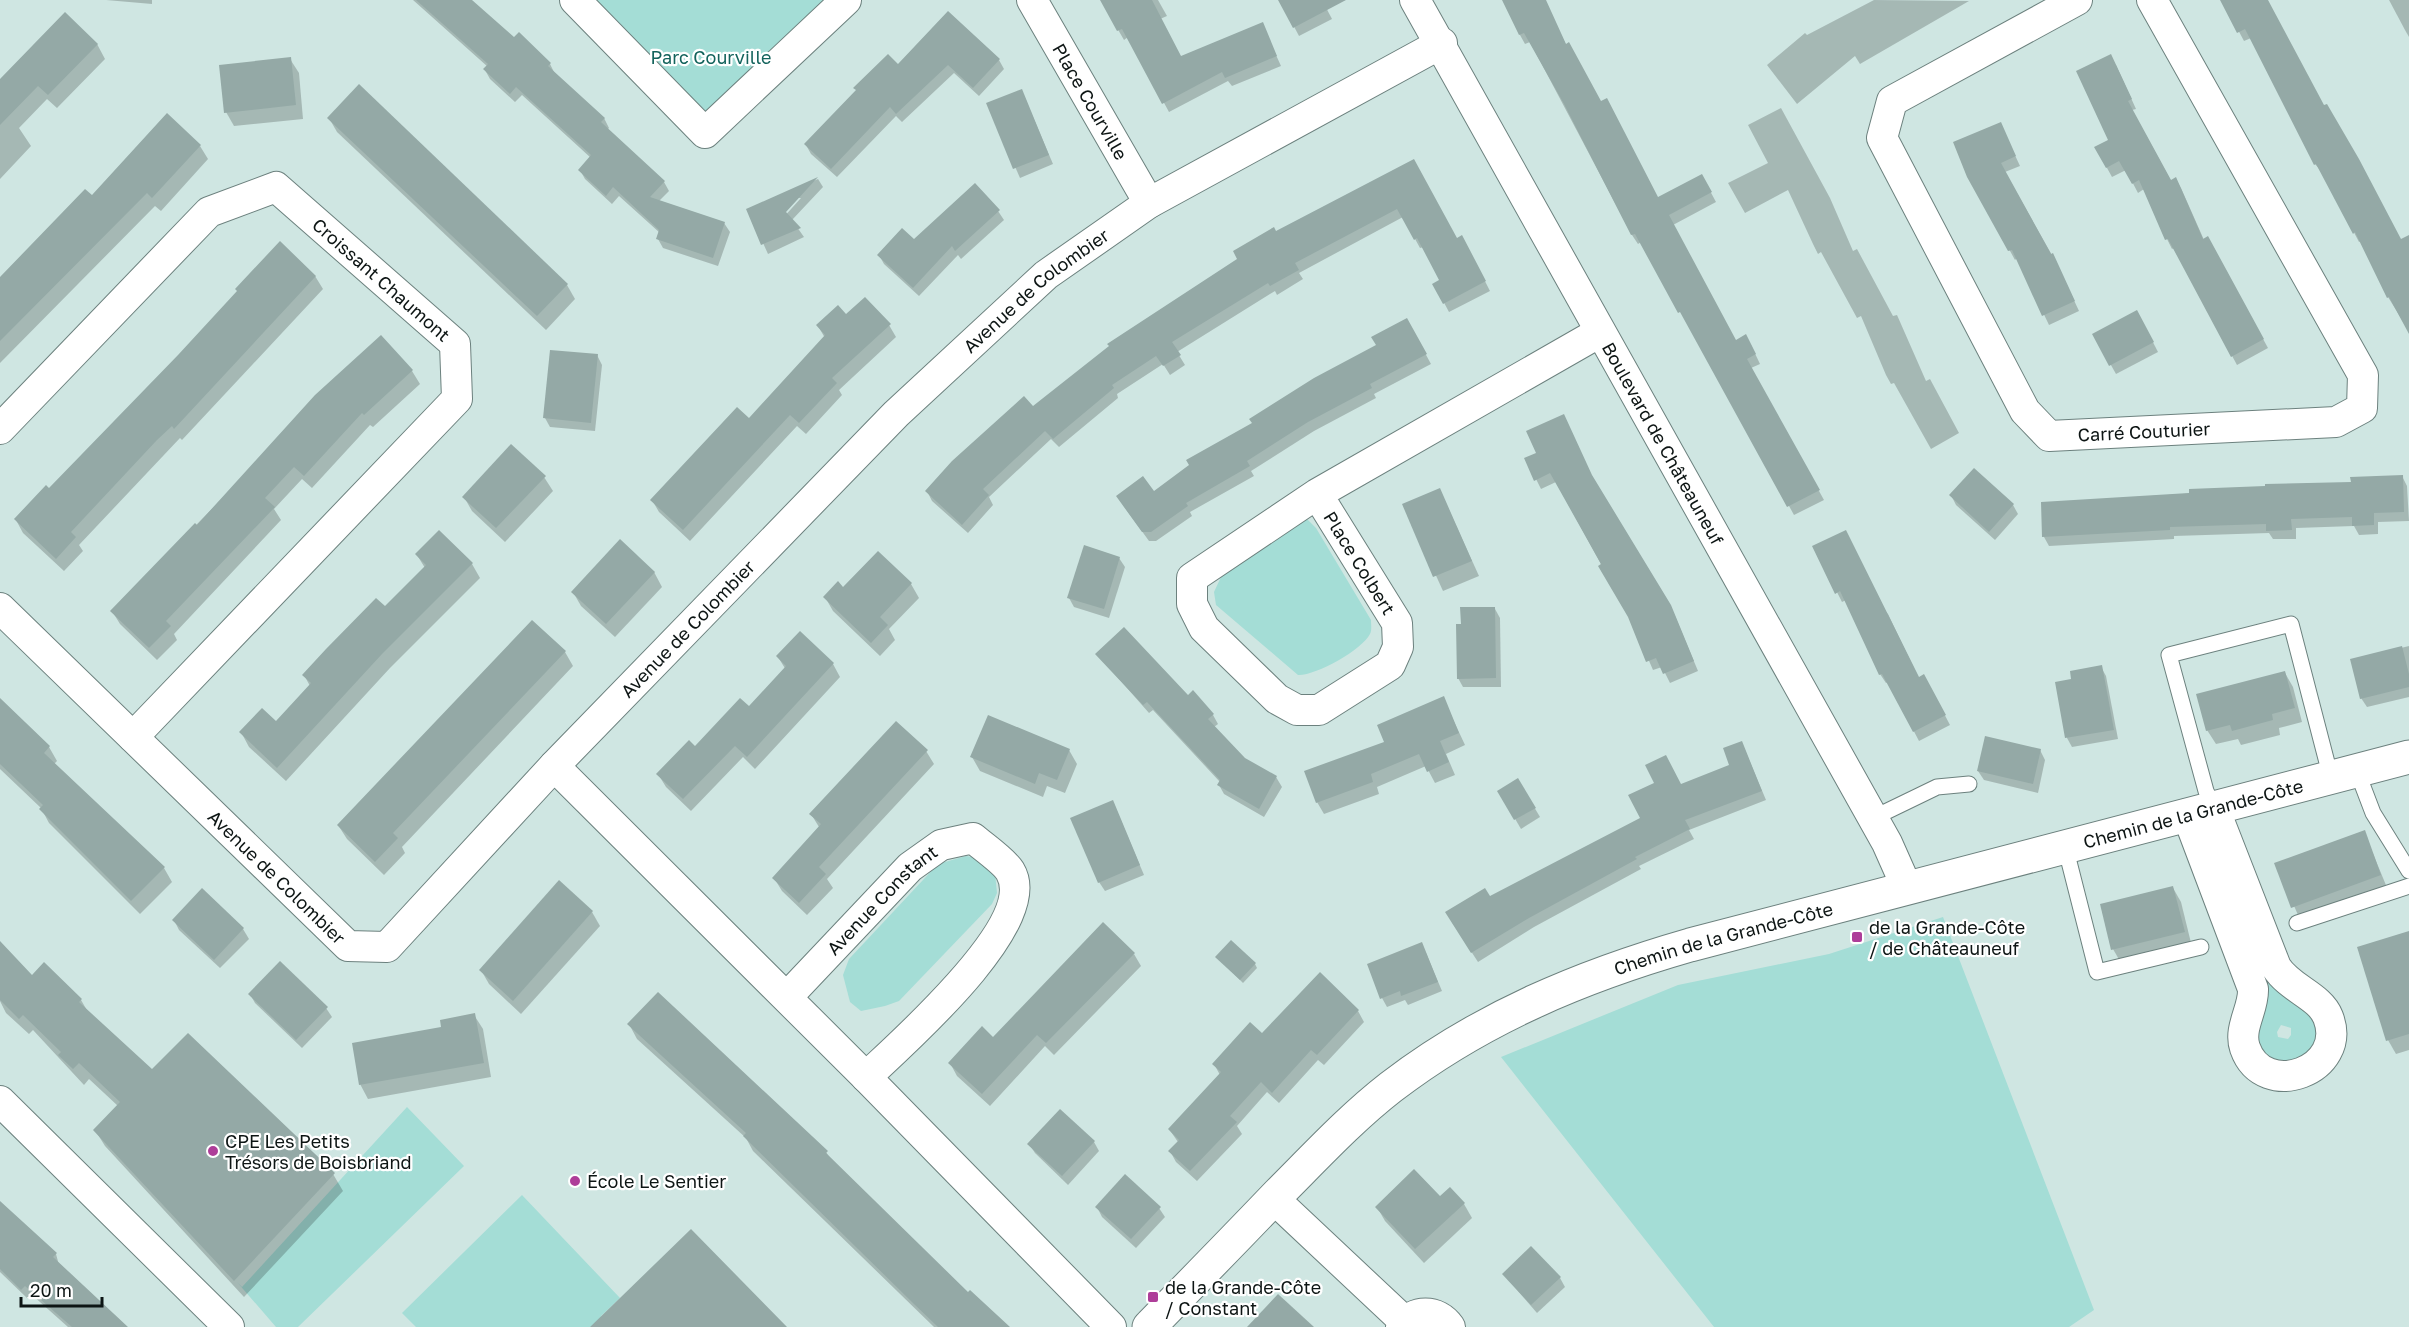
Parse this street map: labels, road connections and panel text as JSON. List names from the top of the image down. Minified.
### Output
{"streets":{"main road":["Chemin de la Grande-Côte"],"street":["Place Courville","Croissant Chaumont","Avenue de Colombier","Carré Couturier","Boulevard de Châteauneuf","Place Colbert","Avenue Constant"]},"crossings":[["Place Courville","Avenue de Colombier"],["Croissant Chaumont","Avenue de Colombier"],["Avenue de Colombier","Boulevard de Châteauneuf"],["Boulevard de Châteauneuf","Place Colbert"],["Boulevard de Châteauneuf","Chemin de la Grande-Côte"]],"parks":["Parc Courville"],"places":{"transit":["de la Grande-Côte / de Châteauneuf","de la Grande-Côte / Constant"],"other":["CPE Les Petits Trésors de Boisbriand","École Le Sentier"]},"scale_bar":"20 m"}
